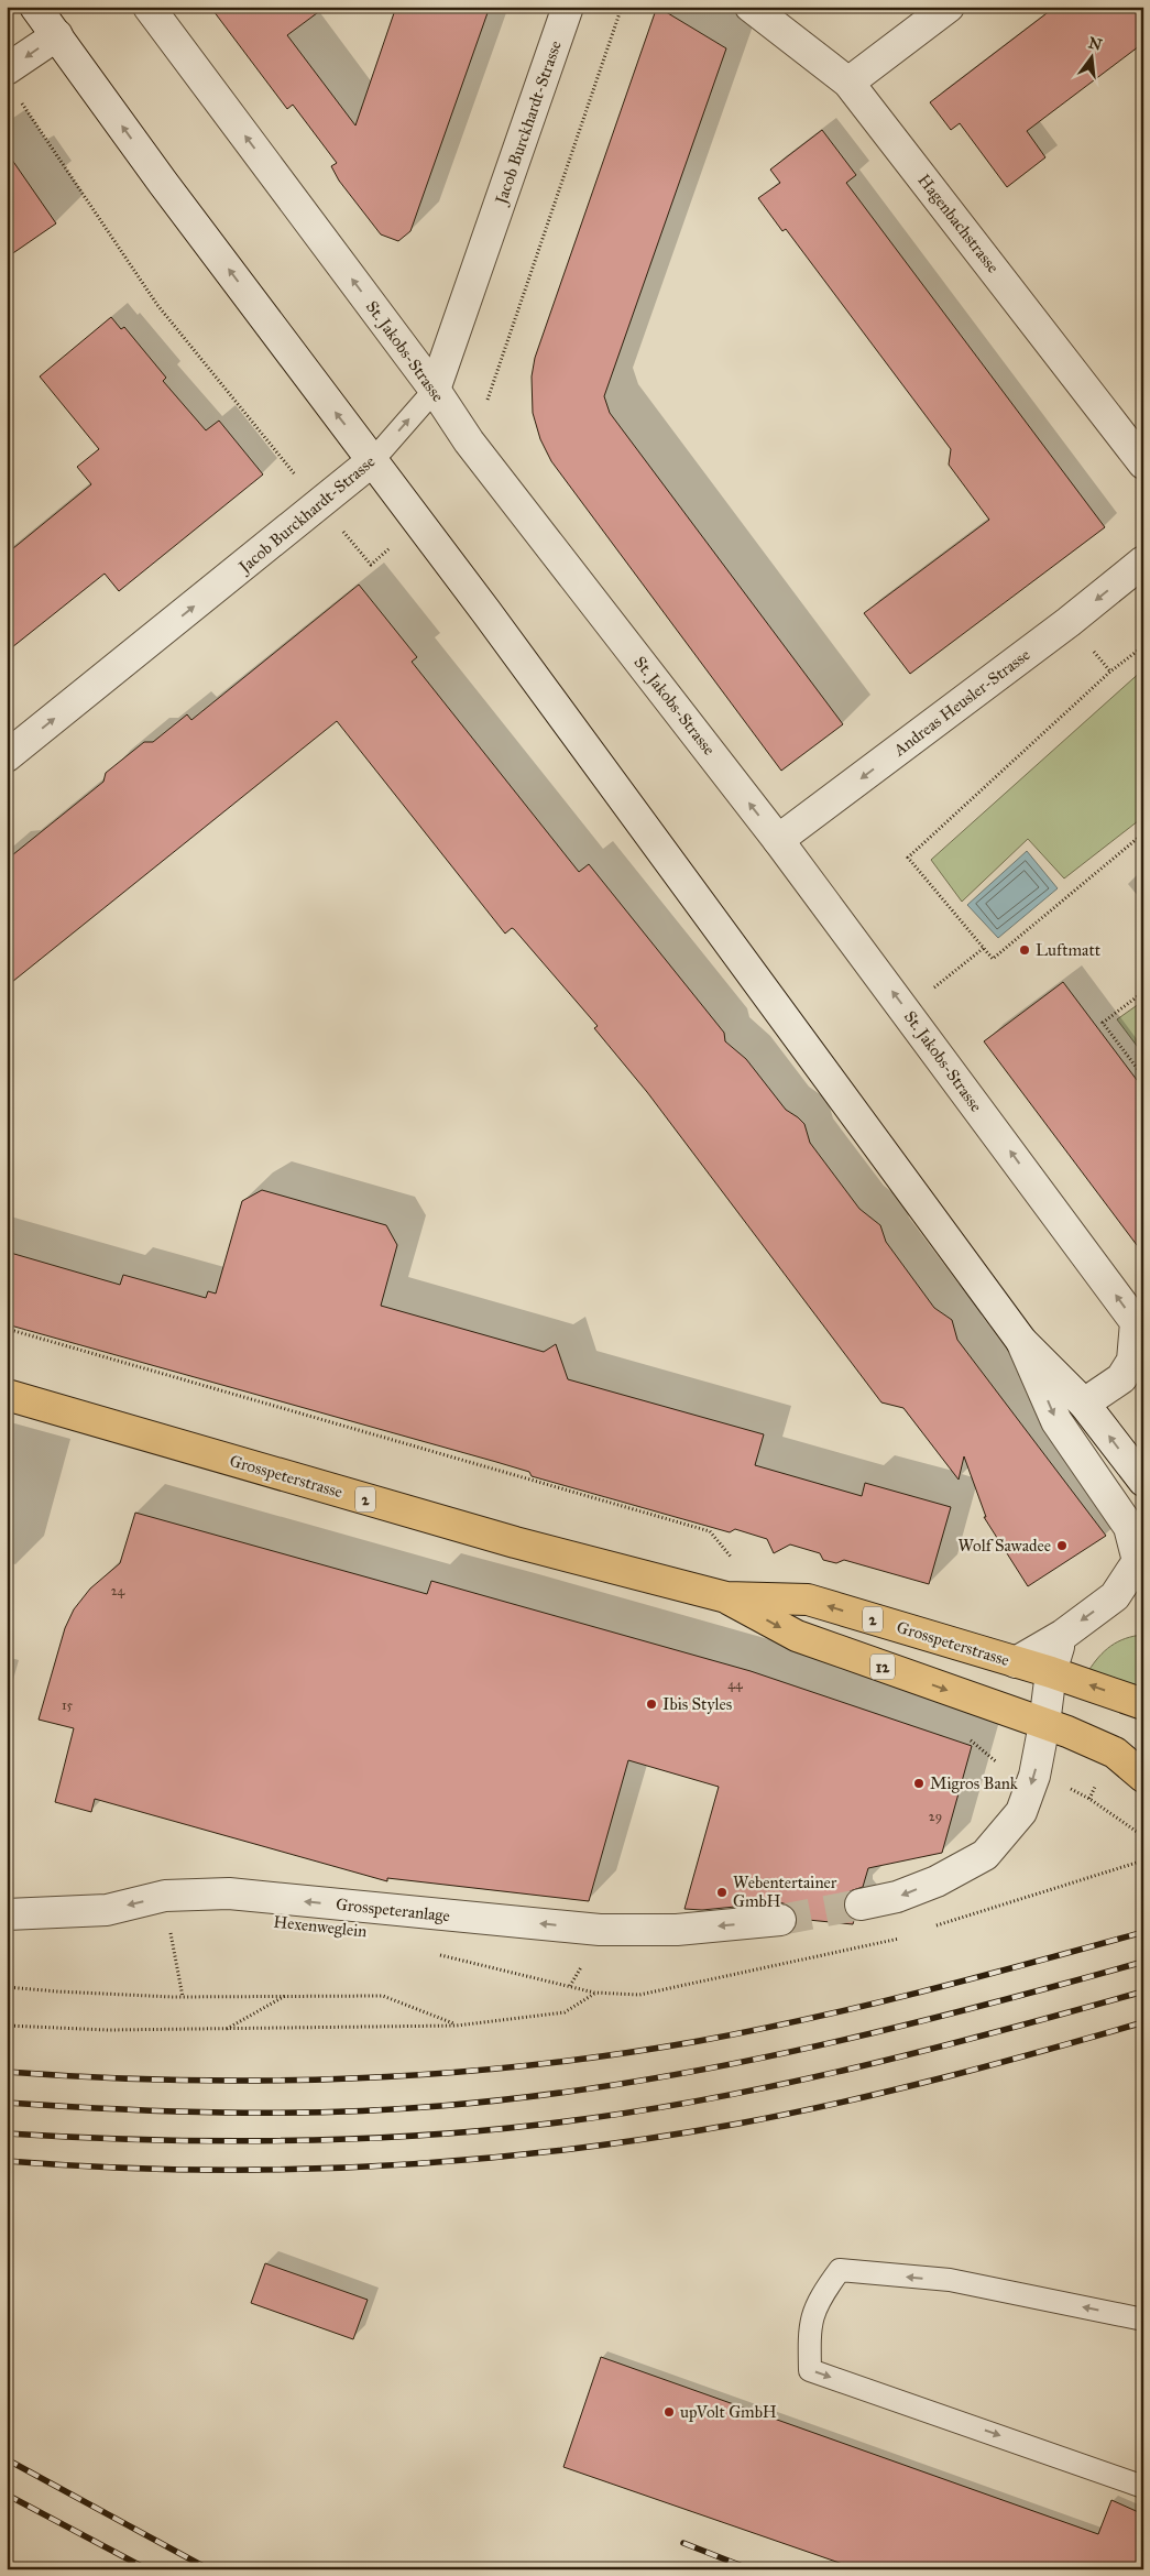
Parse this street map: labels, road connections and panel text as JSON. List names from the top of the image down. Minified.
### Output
{"streets":{"main road":["Grosspeterstrasse","2","12"],"street":["Jacob Burckhardt-Strasse","Hagenbachstrasse","St. Jakobs-Strasse","Andreas Heusler-Strasse","Grosspeteranlage"]},"crossings":[["Jacob Burckhardt-Strasse","St. Jakobs-Strasse"],["St. Jakobs-Strasse","Andreas Heusler-Strasse"]],"one_way":["Jacob Burckhardt-Strasse","Andreas Heusler-Strasse","Grosspeteranlage"],"places":["Luftmatt","Wolf Sawadee","Ibis Styles","Migros Bank","Webentertainer GmbH","upVolt GmbH"],"house_numbers":["24","44","15","29"],"north":"top"}
